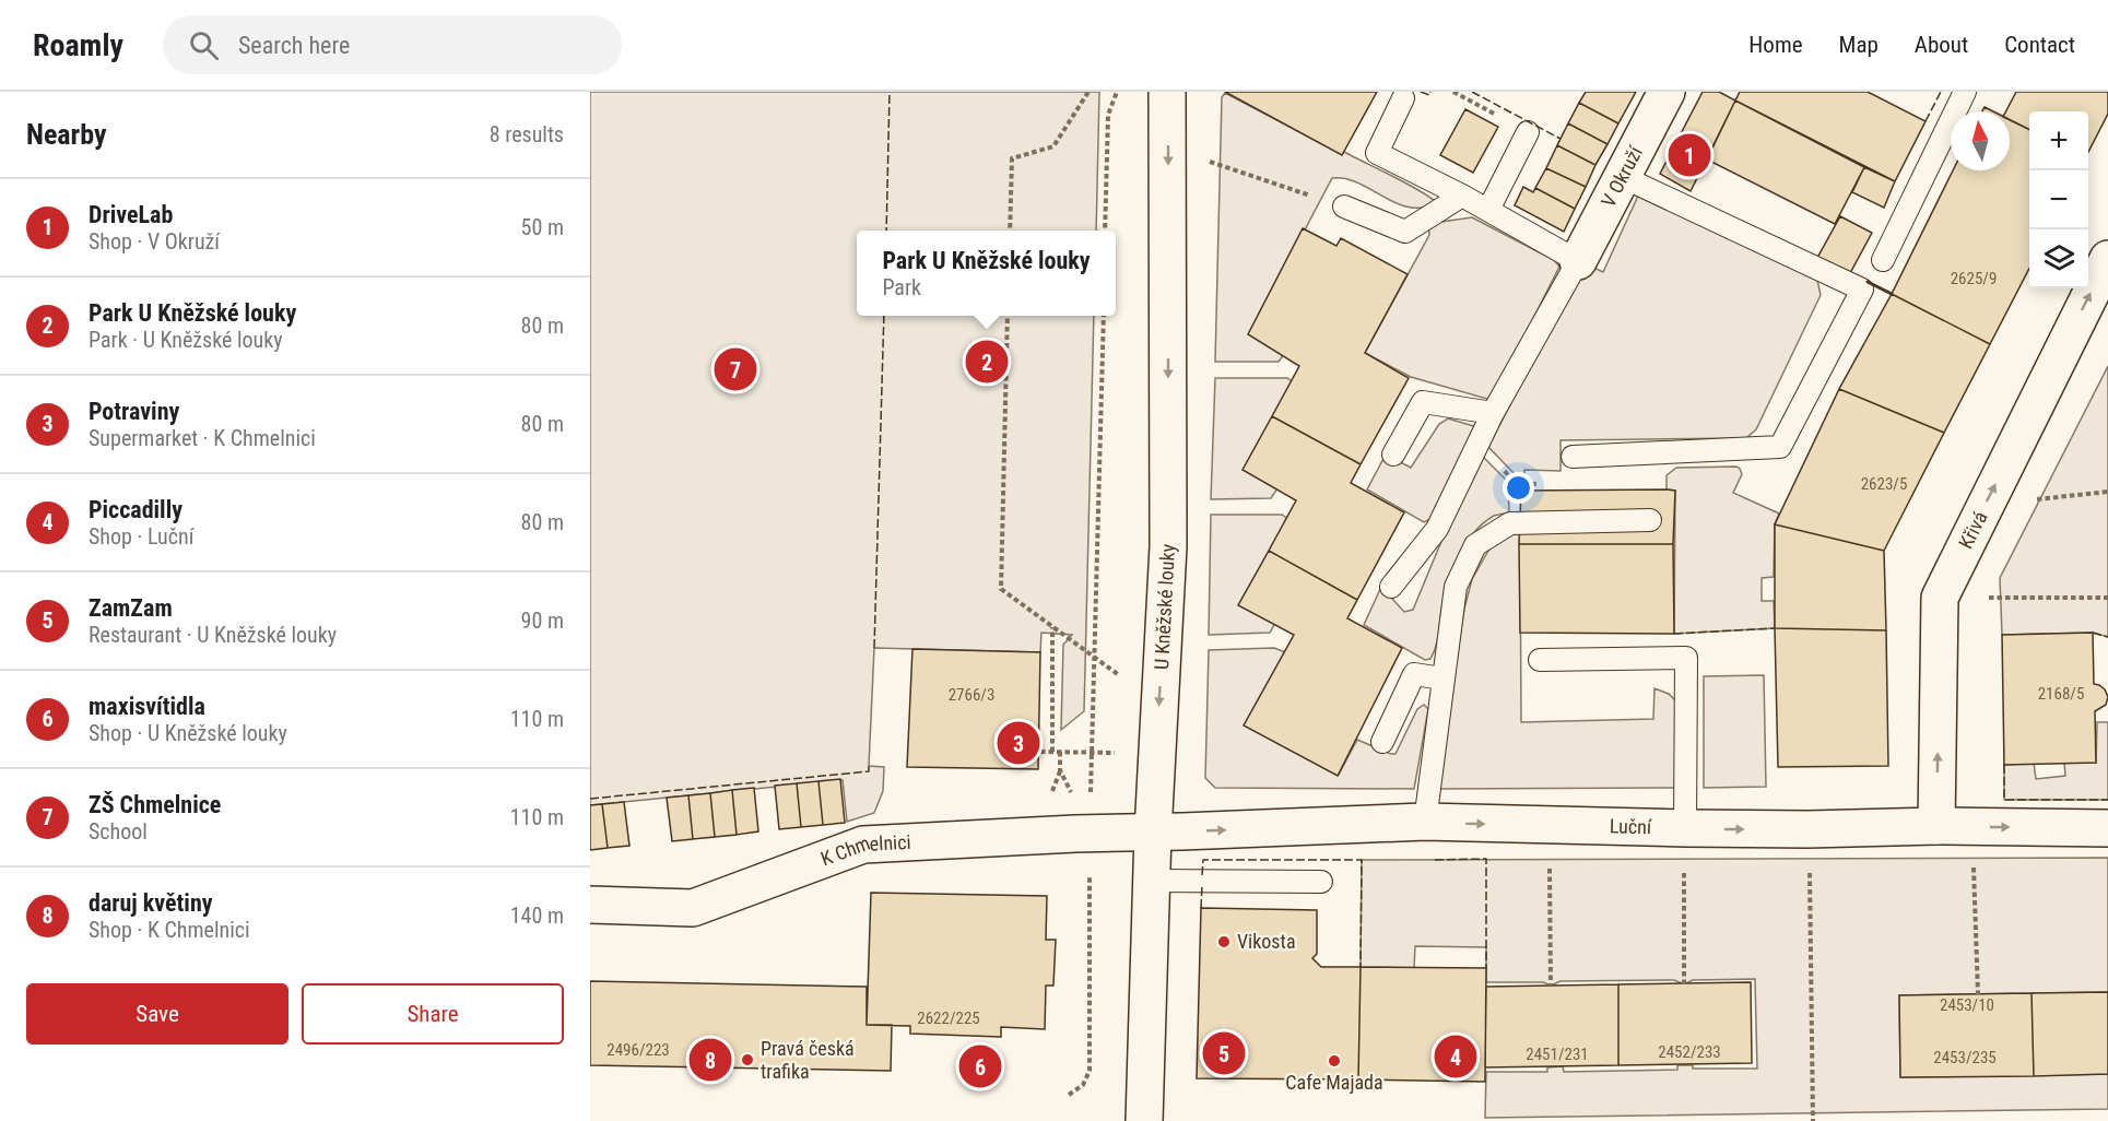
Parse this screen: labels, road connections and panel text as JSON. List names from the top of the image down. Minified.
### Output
{"streets":{"street":["V Okruží","Křivá","U Kněžské louky","Luční","K Chmelnici"]},"crossings":[["Křivá","Luční"],["U Kněžské louky","Luční"],["U Kněžské louky","K Chmelnici"],["Luční","K Chmelnici"]],"one_way":["Křivá","U Kněžské louky","Luční"],"places":["Vikosta","Pravá česká trafika","Cafe Majada"],"house_numbers":["2625/9","2623/5","2168/5","2766/3","2453/10","2622/225","2496/223","2452/233","2451/231","2453/235"],"north":"top","page":{"header":"Roamly","search":"Search here","nav":["Home","Map","About","Contact"],"heading":["Nearby","8 results"],"map_buttons":["+","−"],"pins":["1","2","7","3","5","4","8","6"],"list":[{"mark":"1","name":"DriveLab","note":"Shop · V Okruží","value":"50 m"},{"mark":"2","name":"Park U Kněžské louky","note":"Park · U Kněžské louky","value":"80 m"},{"mark":"3","name":"Potraviny","note":"Supermarket · K Chmelnici","value":"80 m"},{"mark":"4","name":"Piccadilly","note":"Shop · Luční","value":"80 m"},{"mark":"5","name":"ZamZam","note":"Restaurant · U Kněžské louky","value":"90 m"},{"mark":"6","name":"maxisvítidla","note":"Shop · U Kněžské louky","value":"110 m"},{"mark":"7","name":"ZŠ Chmelnice","note":"School","value":"110 m"},{"mark":"8","name":"daruj květiny","note":"Shop · K Chmelnici","value":"140 m"}],"popup":["Park U Kněžské louky","Park"],"buttons":["Save","Share"]}}
